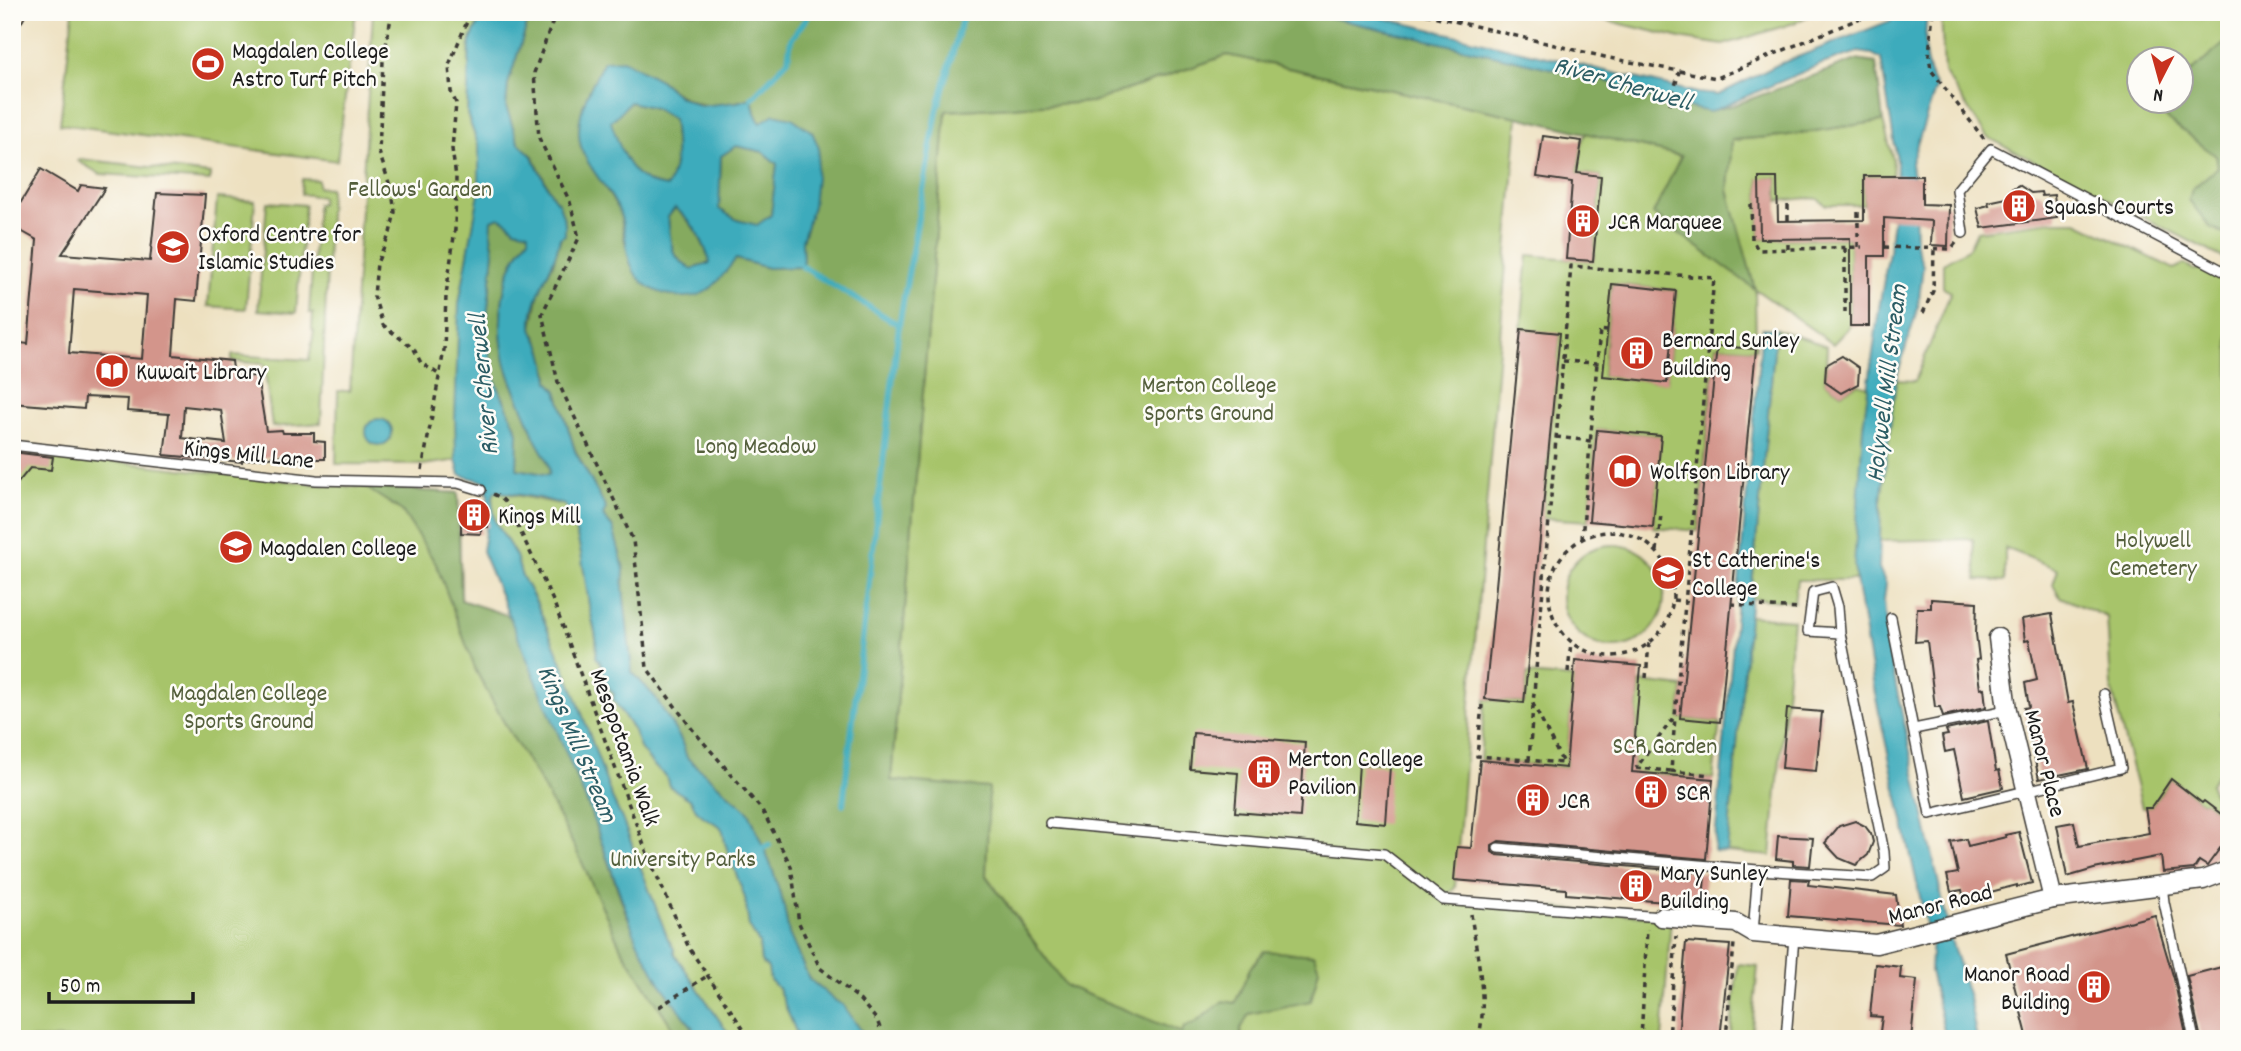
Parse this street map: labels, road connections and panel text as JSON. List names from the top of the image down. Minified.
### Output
{"streets":{"street":["Manor Place","Manor Road"],"lane":["Kings Mill Lane"],"path":["Mesopotamia Walk"]},"crossings":[["Manor Place","Manor Road"]],"water":["River Cherwell","Holywell Mill Stream","Kings Mill Stream"],"parks":["Fellows' Garden","Merton College Sports Ground","Long Meadow","Holywell Cemetery","Magdalen College Sports Ground","SCR Garden","University Parks"],"places":{"sports":["Magdalen College Astro Turf Pitch"],"building":["Squash Courts","JCR Marquee","Bernard Sunley Building","Kings Mill","Merton College Pavilion","SCR","JCR","Mary Sunley Building","Manor Road Building"],"school or university":["Oxford Centre for Islamic Studies","Magdalen College","St Catherine's College"],"library":["Kuwait Library","Wolfson Library"]},"scale_bar":"50 m","north":"bottom"}
